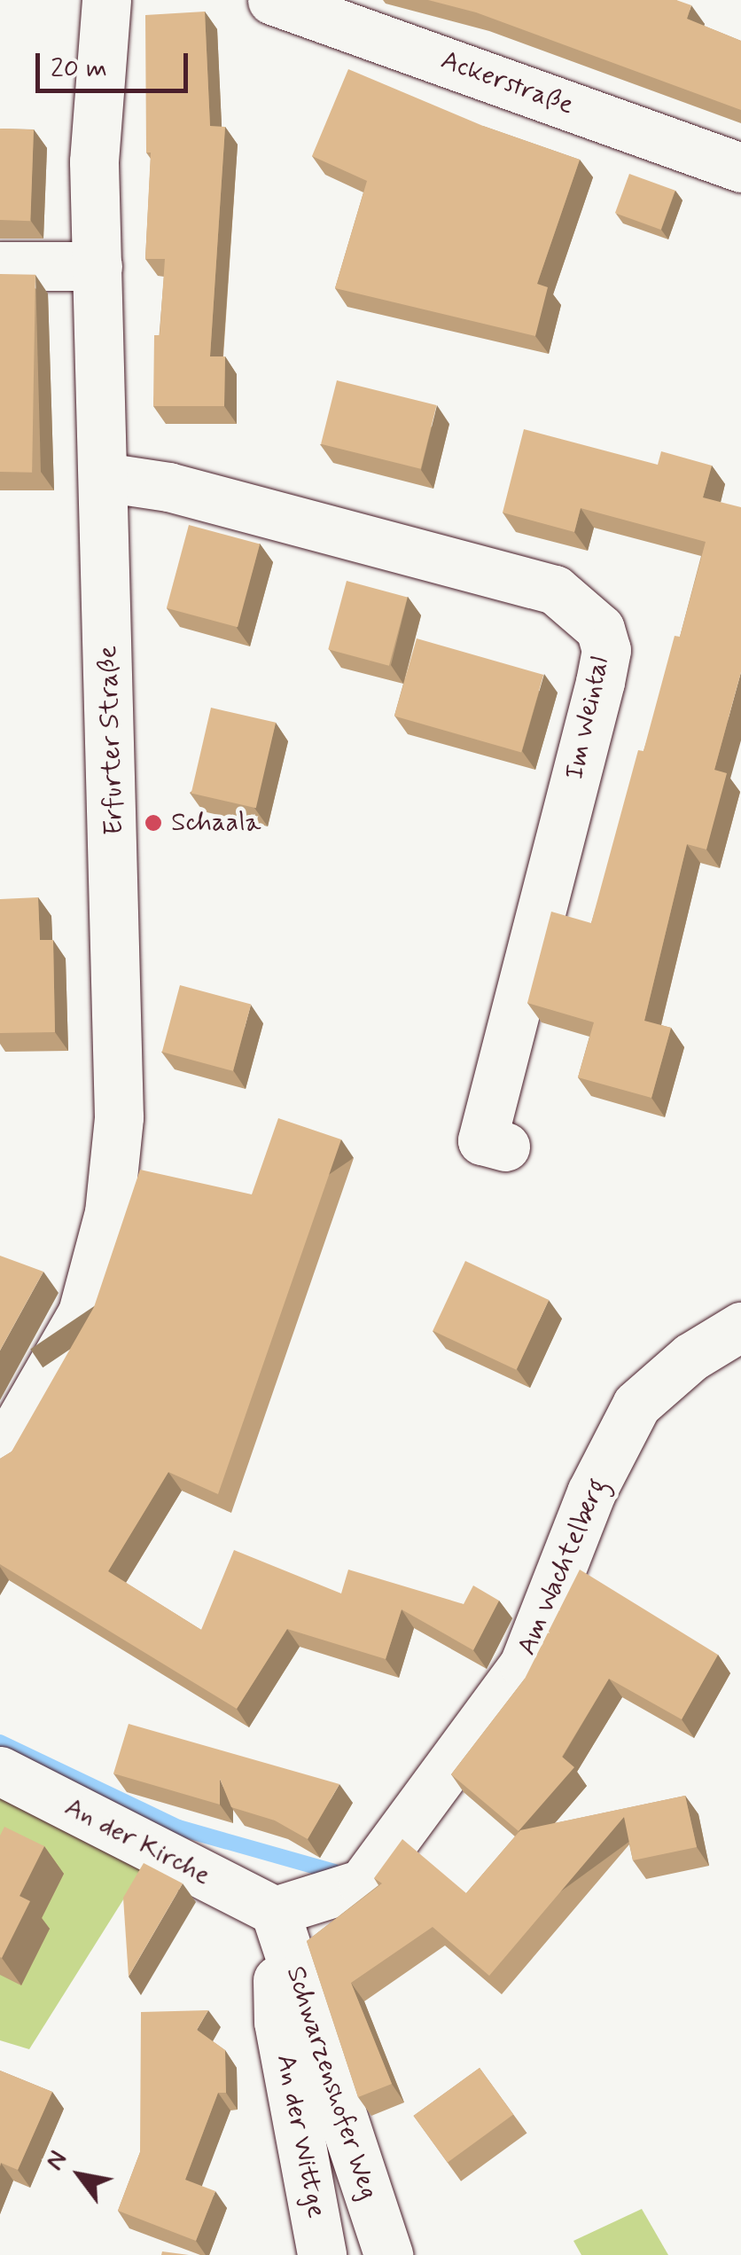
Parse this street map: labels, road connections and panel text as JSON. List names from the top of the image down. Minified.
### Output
{"streets":{"street":["Ackerstraße","Im Weintal","Erfurter Straße","Am Wachtelberg","An der Kirche","Schwarzenshofer Weg","An der Wittge"]},"crossings":[["Im Weintal","Erfurter Straße"],["Am Wachtelberg","An der Kirche"],["Am Wachtelberg","Schwarzenshofer Weg"],["Am Wachtelberg","An der Wittge"],["An der Kirche","Schwarzenshofer Weg"],["An der Kirche","An der Wittge"],["Schwarzenshofer Weg","An der Wittge"]],"places":["Schaala"],"scale_bar":"20 m","north":"top left"}
